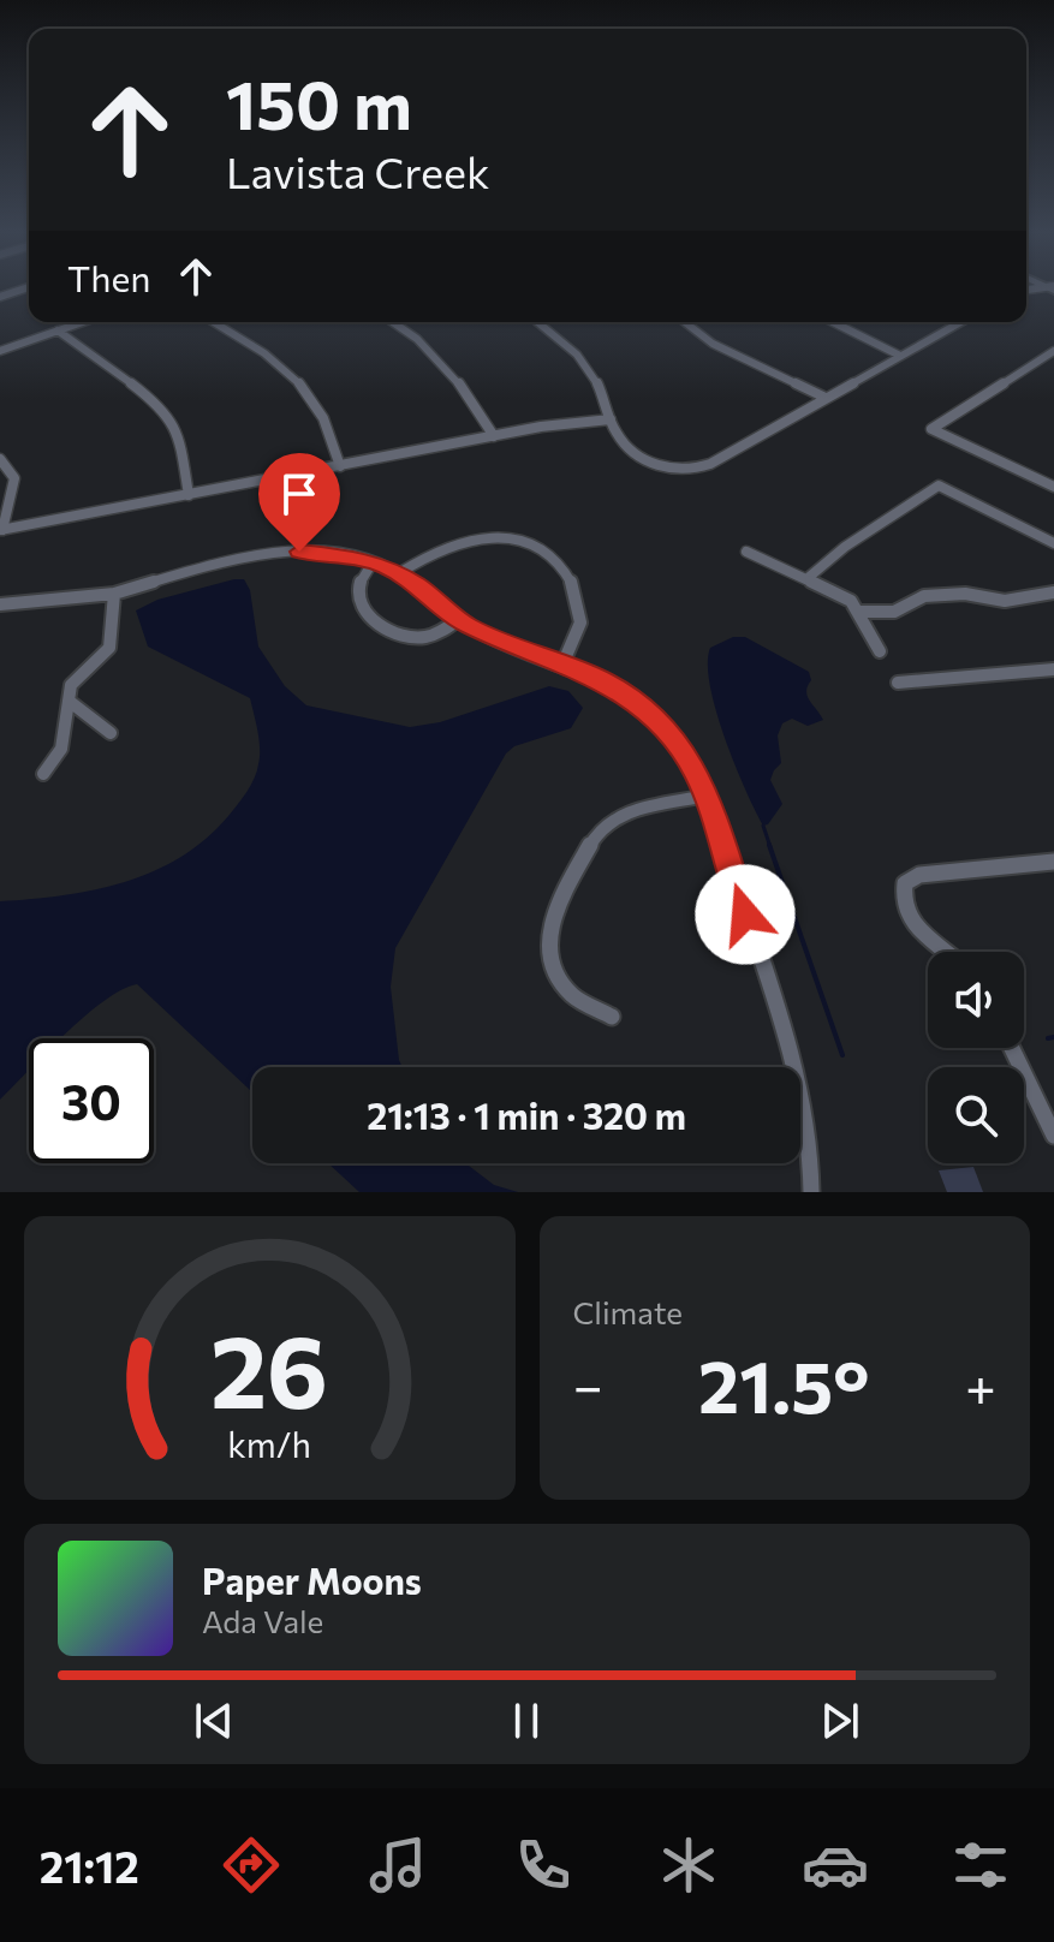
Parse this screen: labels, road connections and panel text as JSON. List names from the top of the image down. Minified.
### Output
{"page":{"turn":["150 m","Lavista Creek"],"then":"Then","limit":"30","trip":"21:13 · 1 min · 320 m","tile":"Climate","heat":["−","21.5°","+"],"song":["Paper Moons","Ada Vale"],"tabs":"21:12","gauge":["26","km/h"]}}
